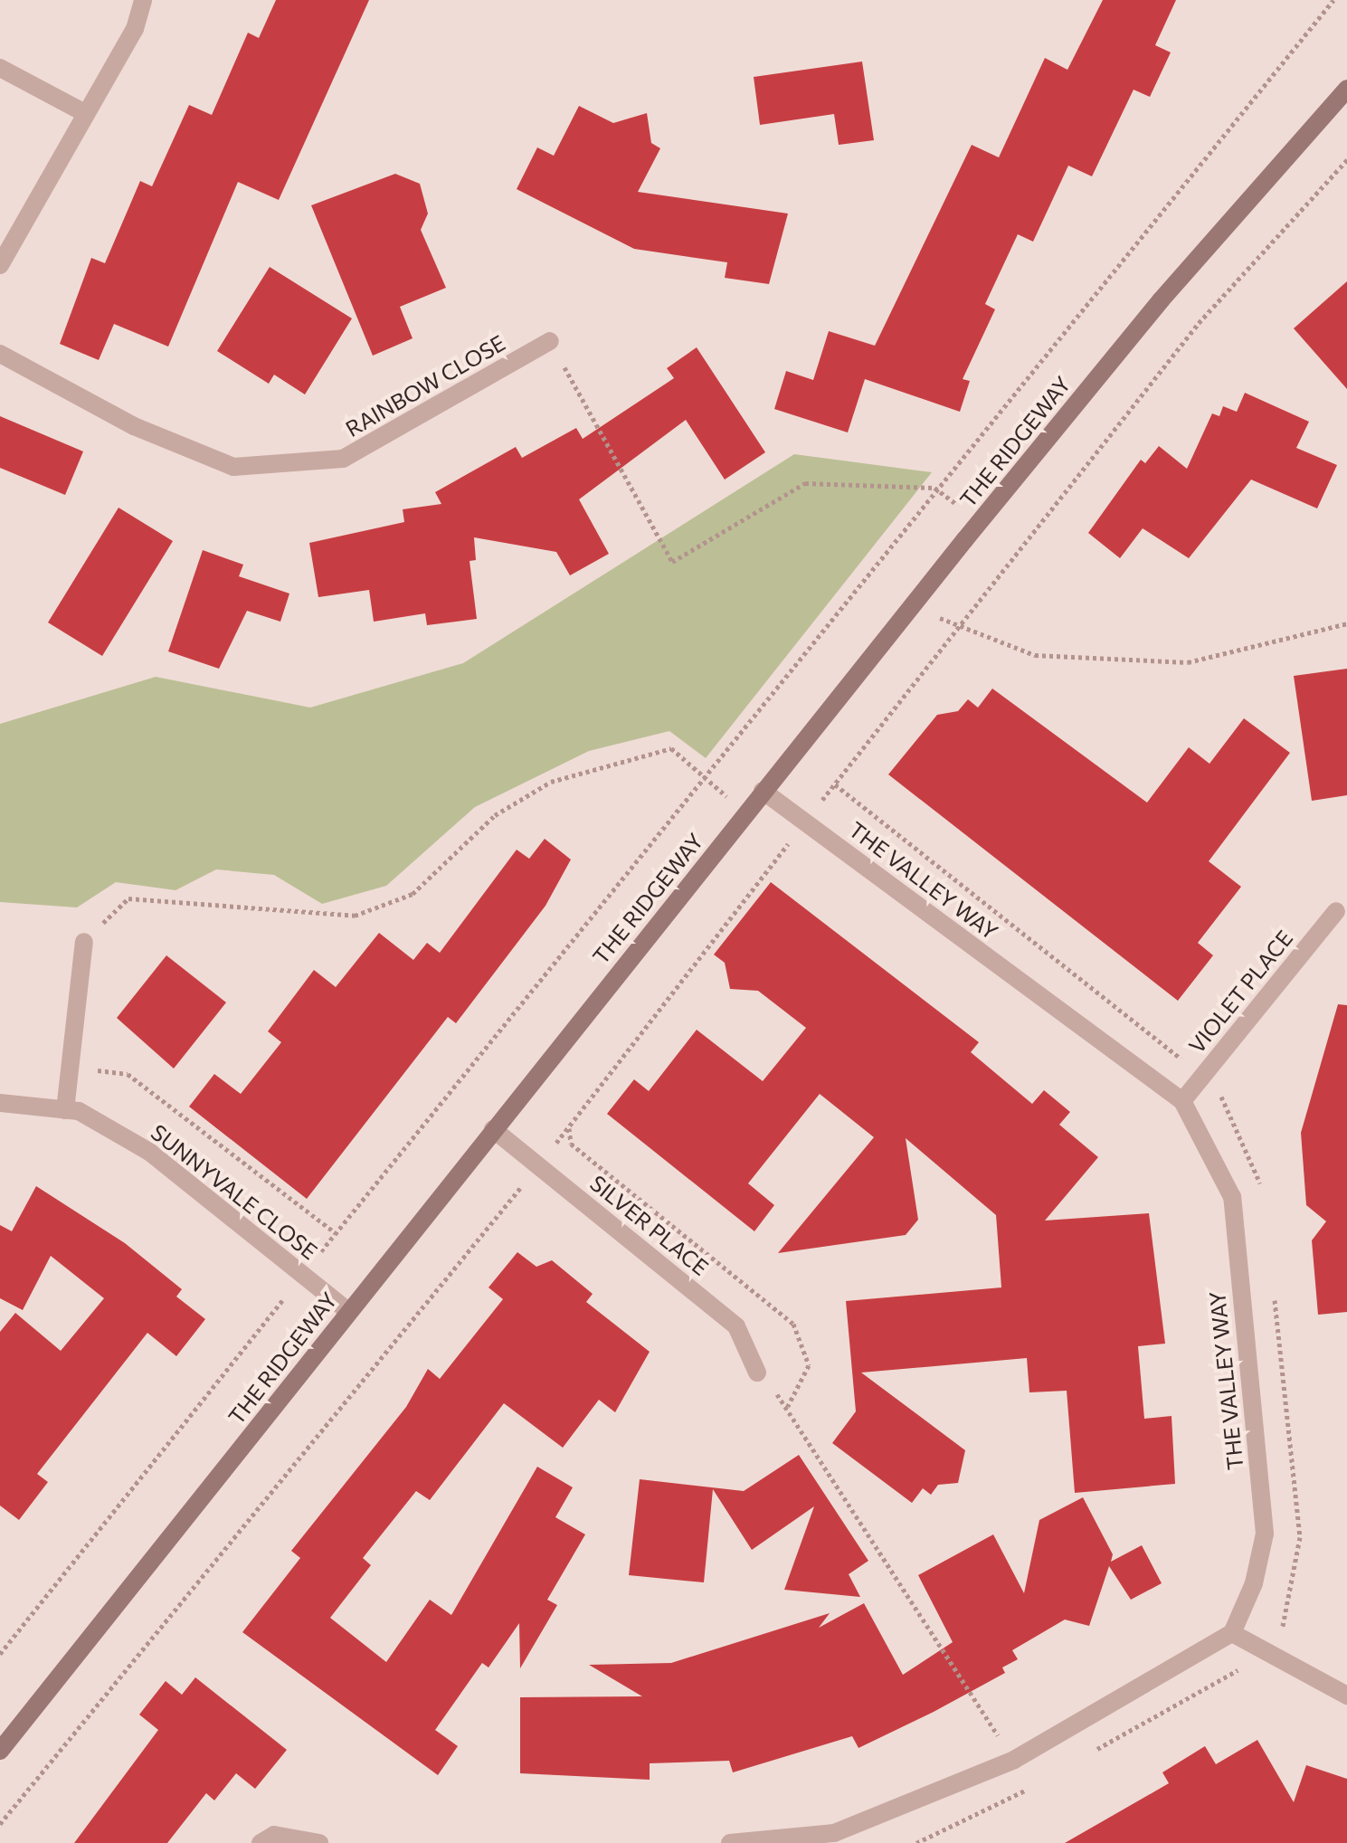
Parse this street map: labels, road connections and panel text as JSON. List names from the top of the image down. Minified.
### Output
{"streets":{"street":["RAINBOW CLOSE","THE RIDGEWAY","THE VALLEY WAY","VIOLET PLACE","SUNNYVALE CLOSE","SILVER PLACE"]},"crossings":[["THE RIDGEWAY","THE VALLEY WAY"],["THE RIDGEWAY","SUNNYVALE CLOSE"],["THE RIDGEWAY","SILVER PLACE"],["THE VALLEY WAY","VIOLET PLACE"]]}
